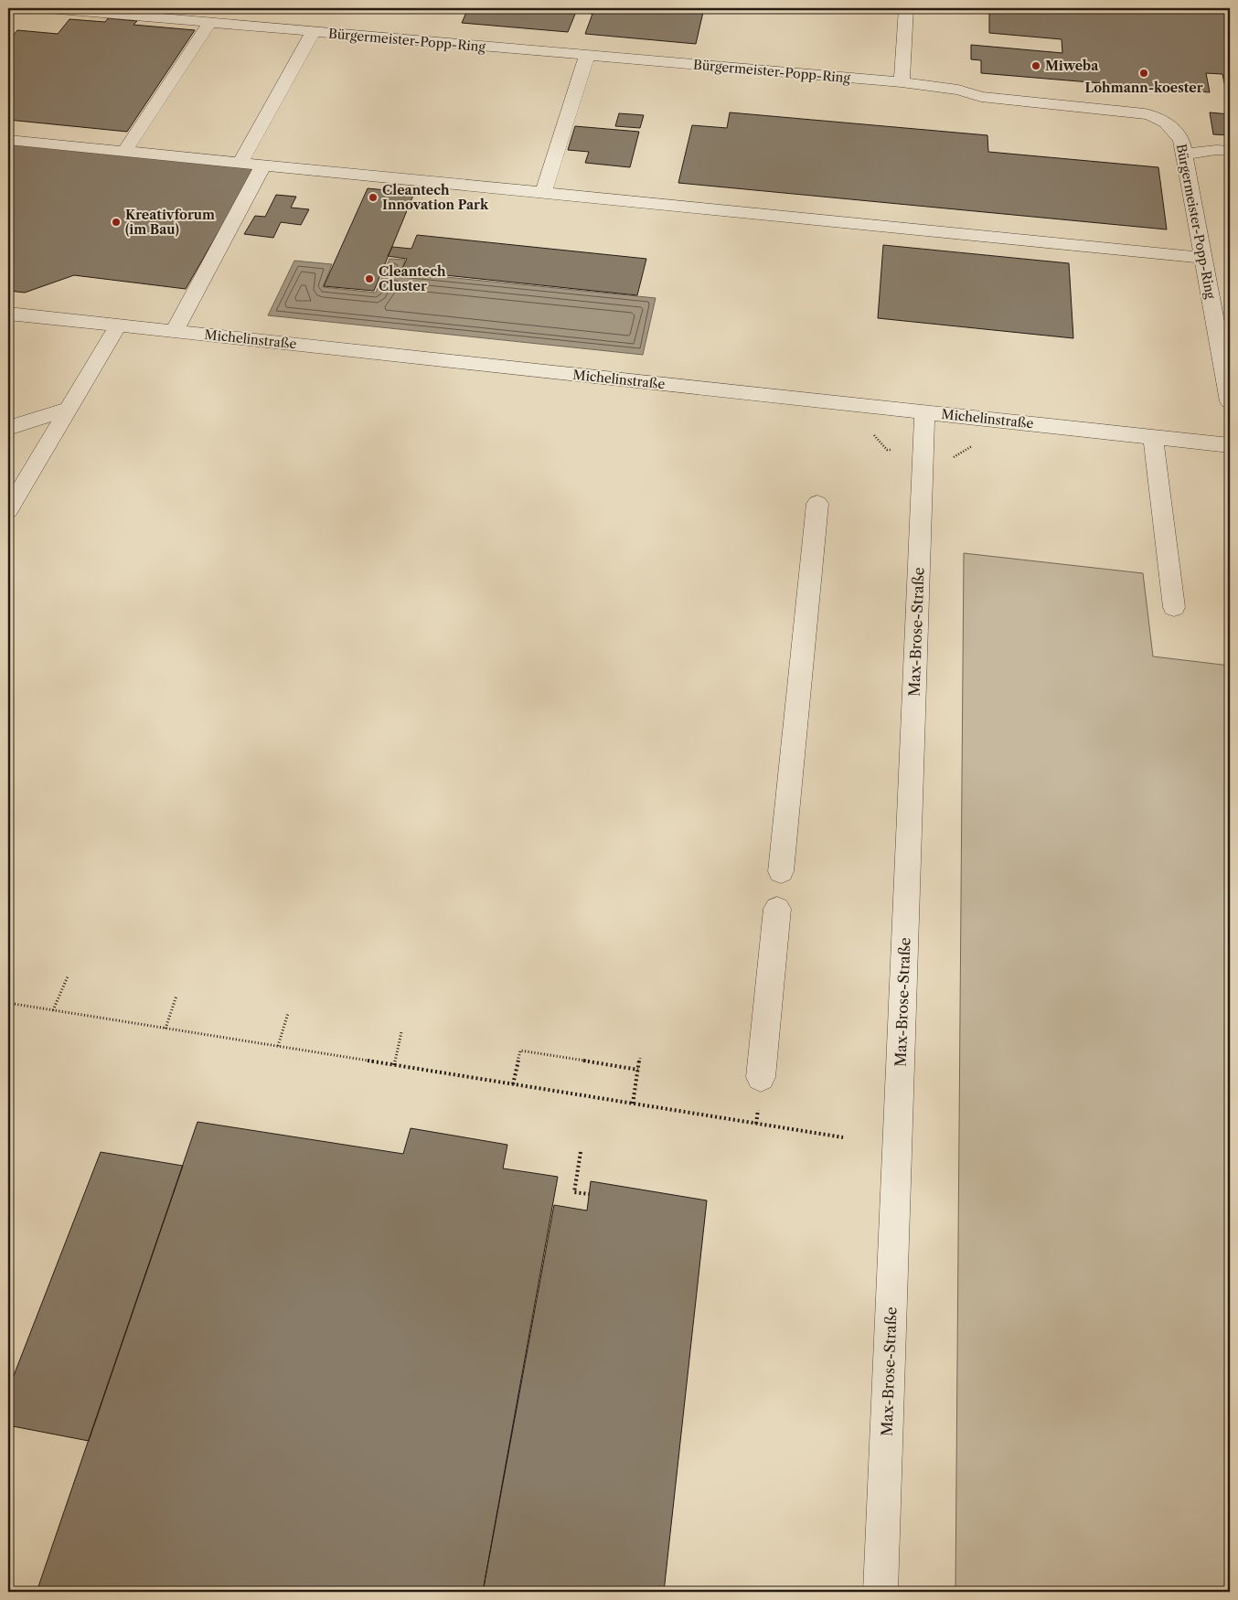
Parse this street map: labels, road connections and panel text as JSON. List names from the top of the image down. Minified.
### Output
{"streets":{"street":["Bürgermeister-Popp-Ring","Michelinstraße","Max-Brose-Straße"]},"crossings":[["Michelinstraße","Max-Brose-Straße"]],"places":["Miweba","Lohmann-koester","Cleantech Innovation Park","Kreativforum (im Bau)","Cleantech Cluster"]}
